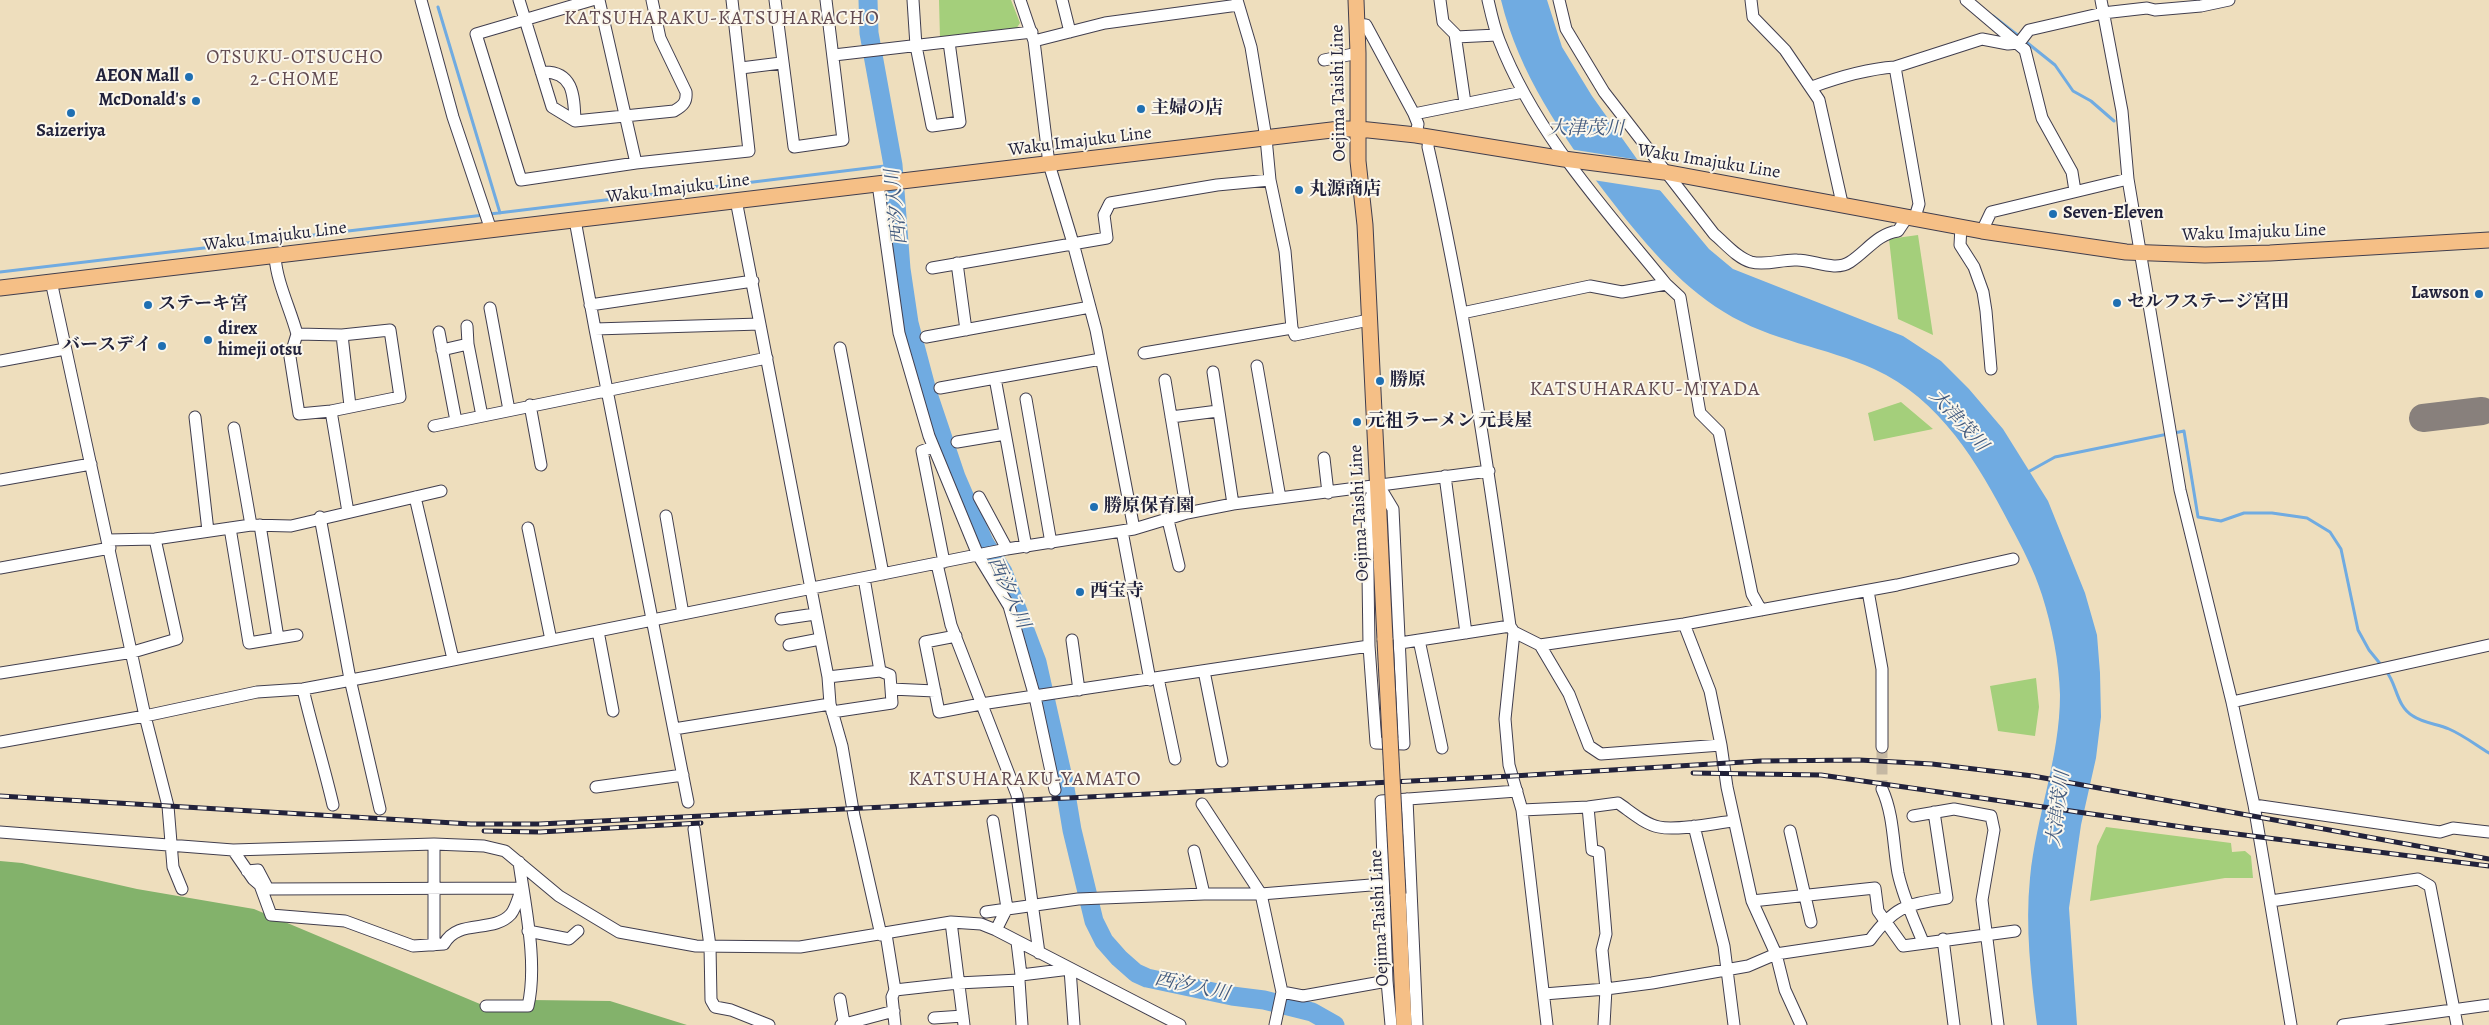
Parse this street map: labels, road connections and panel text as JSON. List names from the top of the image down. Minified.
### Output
{"streets":{"main road":["Oejima Taishi Line","Waku Imajuku Line"]},"crossings":[["Oejima Taishi Line","Waku Imajuku Line"]],"districts":["KATSUHARAKU-KATSUHARACHO","OTSUKU-OTSUCHO 2-CHOME","KATSUHARAKU-MIYADA","KATSUHARAKU-YAMATO"],"water":["大津茂川","西汐入川"],"places":["AEON Mall","McDonald's","主婦の店","Saizeriya","丸源商店","Seven-Eleven","Lawson","セルフステージ宮田","ステーキ宮","direx himeji otsu","バースデイ","勝原","元祖ラーメン 元長屋","勝原保育園","西宝寺"]}
